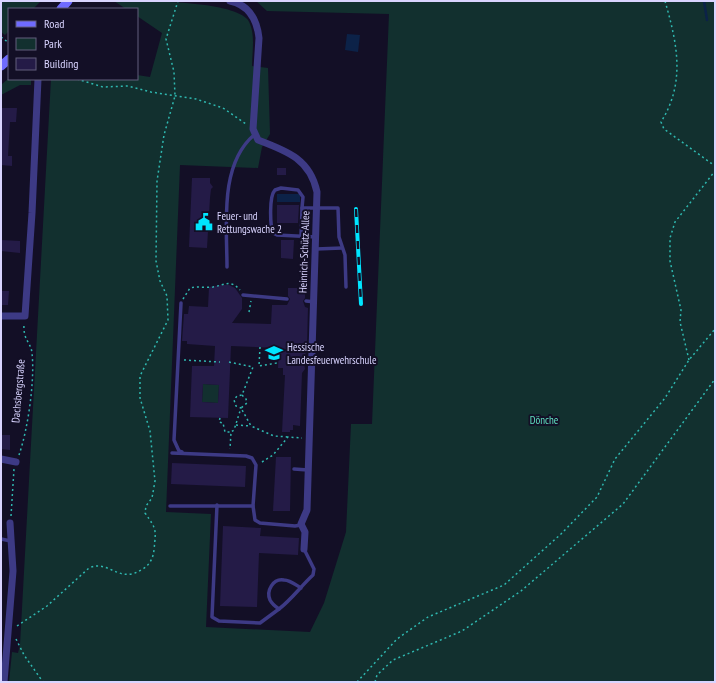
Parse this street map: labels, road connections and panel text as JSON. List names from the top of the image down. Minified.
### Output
{"streets":{"street":["Heinrich-Schütz-Allee"],"path":["Dachsbergstraße"]},"parks":["Dönche"],"places":{"public building":["Feuer- und Rettungswache 2"],"school or university":["Hessische Landesfeuerwehrschule"]},"legend":["Road","Park","Building"]}
